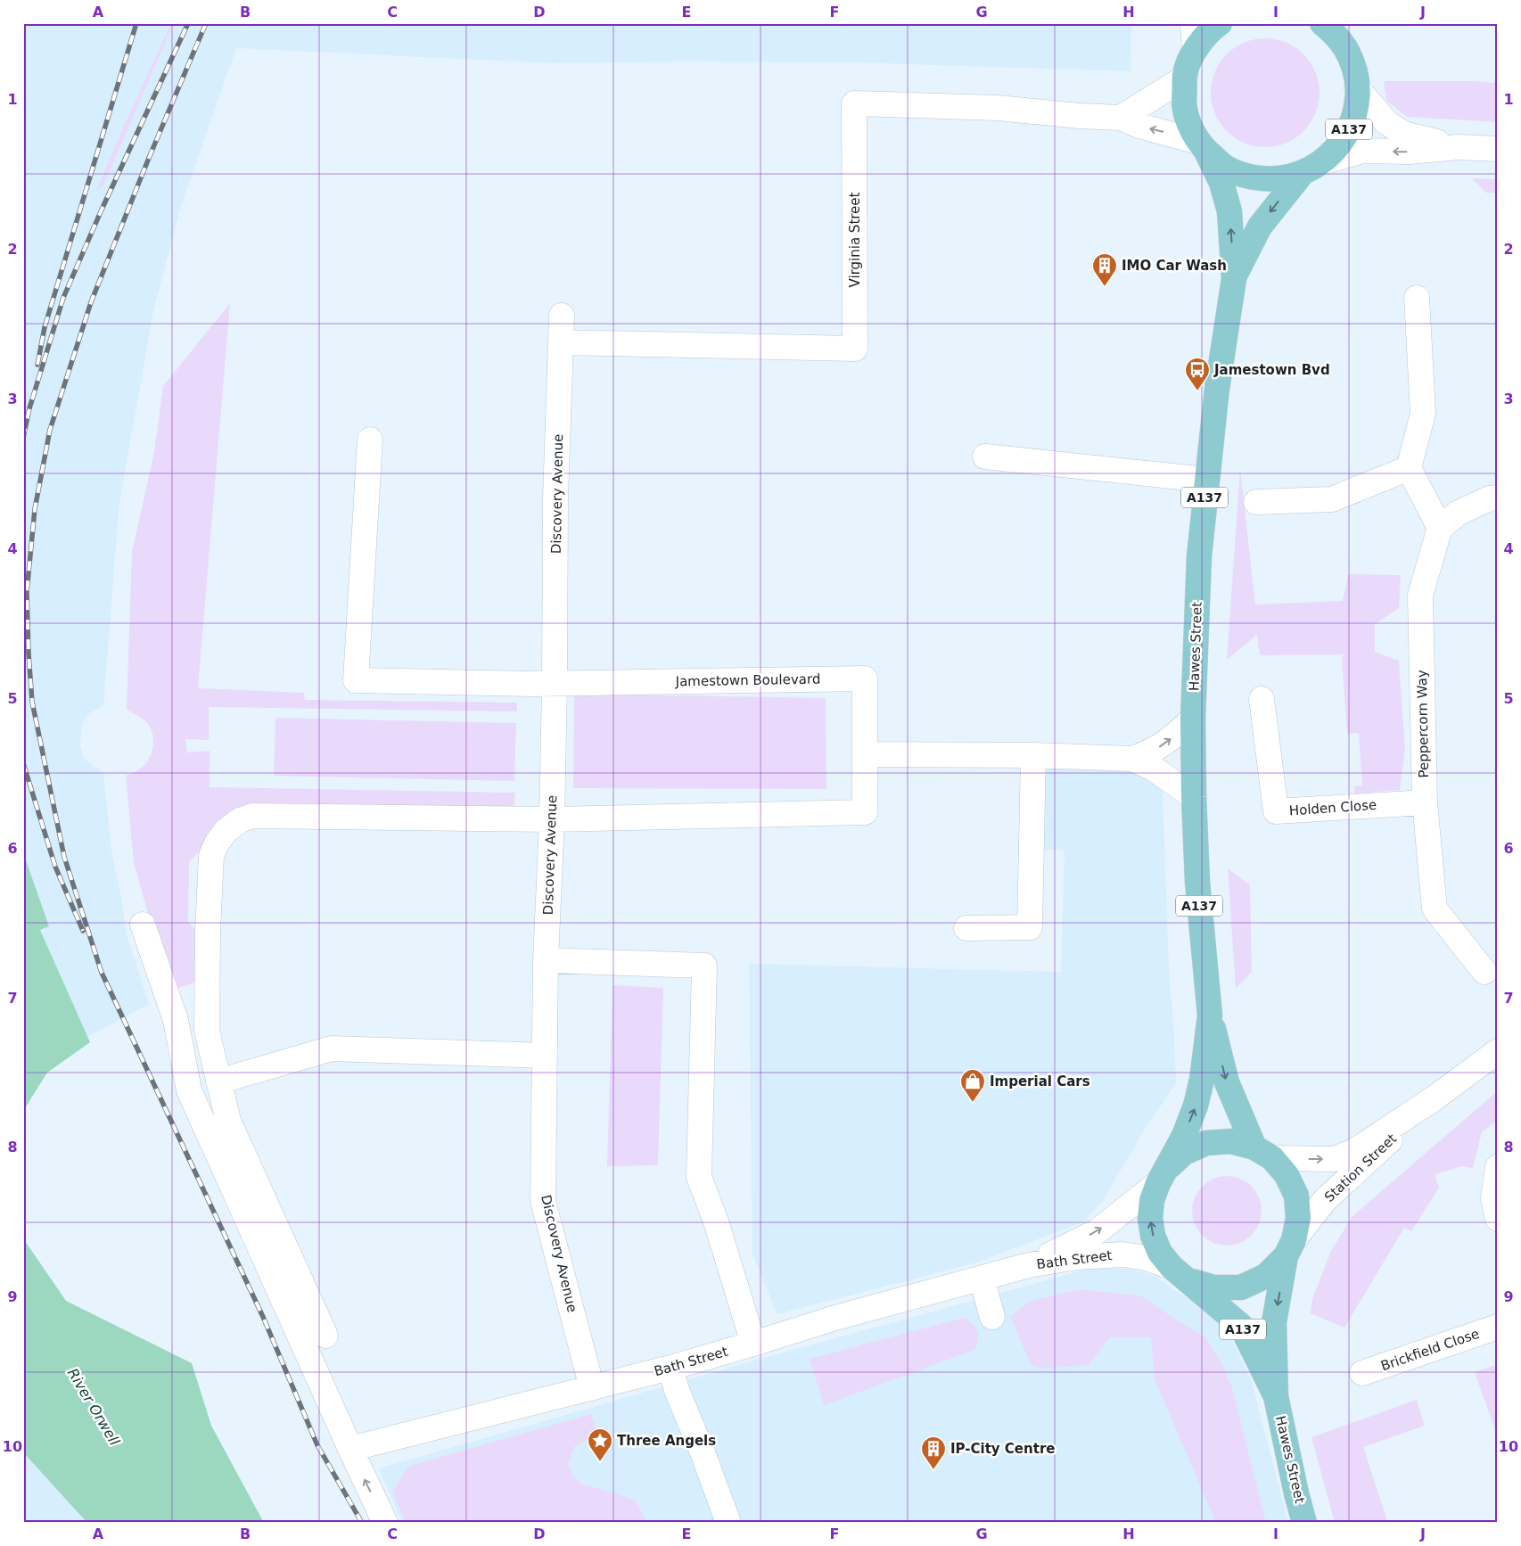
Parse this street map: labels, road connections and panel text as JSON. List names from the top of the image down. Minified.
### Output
{"streets":{"main road":["A137","Hawes Street"],"street":["Virginia Street","Discovery Avenue","Jamestown Boulevard","Peppercorn Way","Holden Close","Station Street","Bath Street","Brickfield Close"]},"crossings":[["A137","Hawes Street"],["Virginia Street","Discovery Avenue"],["Discovery Avenue","Jamestown Boulevard"],["Discovery Avenue","Bath Street"],["Hawes Street","Station Street"],["Hawes Street","Bath Street"],["Peppercorn Way","Holden Close"],["Station Street","Bath Street"]],"one_way":["Station Street"],"water":["River Orwell"],"places":{"building":["IMO Car Wash","IP-City Centre"],"bus stop":["Jamestown Bvd"],"shop":["Imperial Cars"],"place":["Three Angels"]},"grid":{"columns":["A","B","C","D","E","F","G","H","I","J"],"rows":["1","2","3","4","5","6","7","8","9","10"]}}
